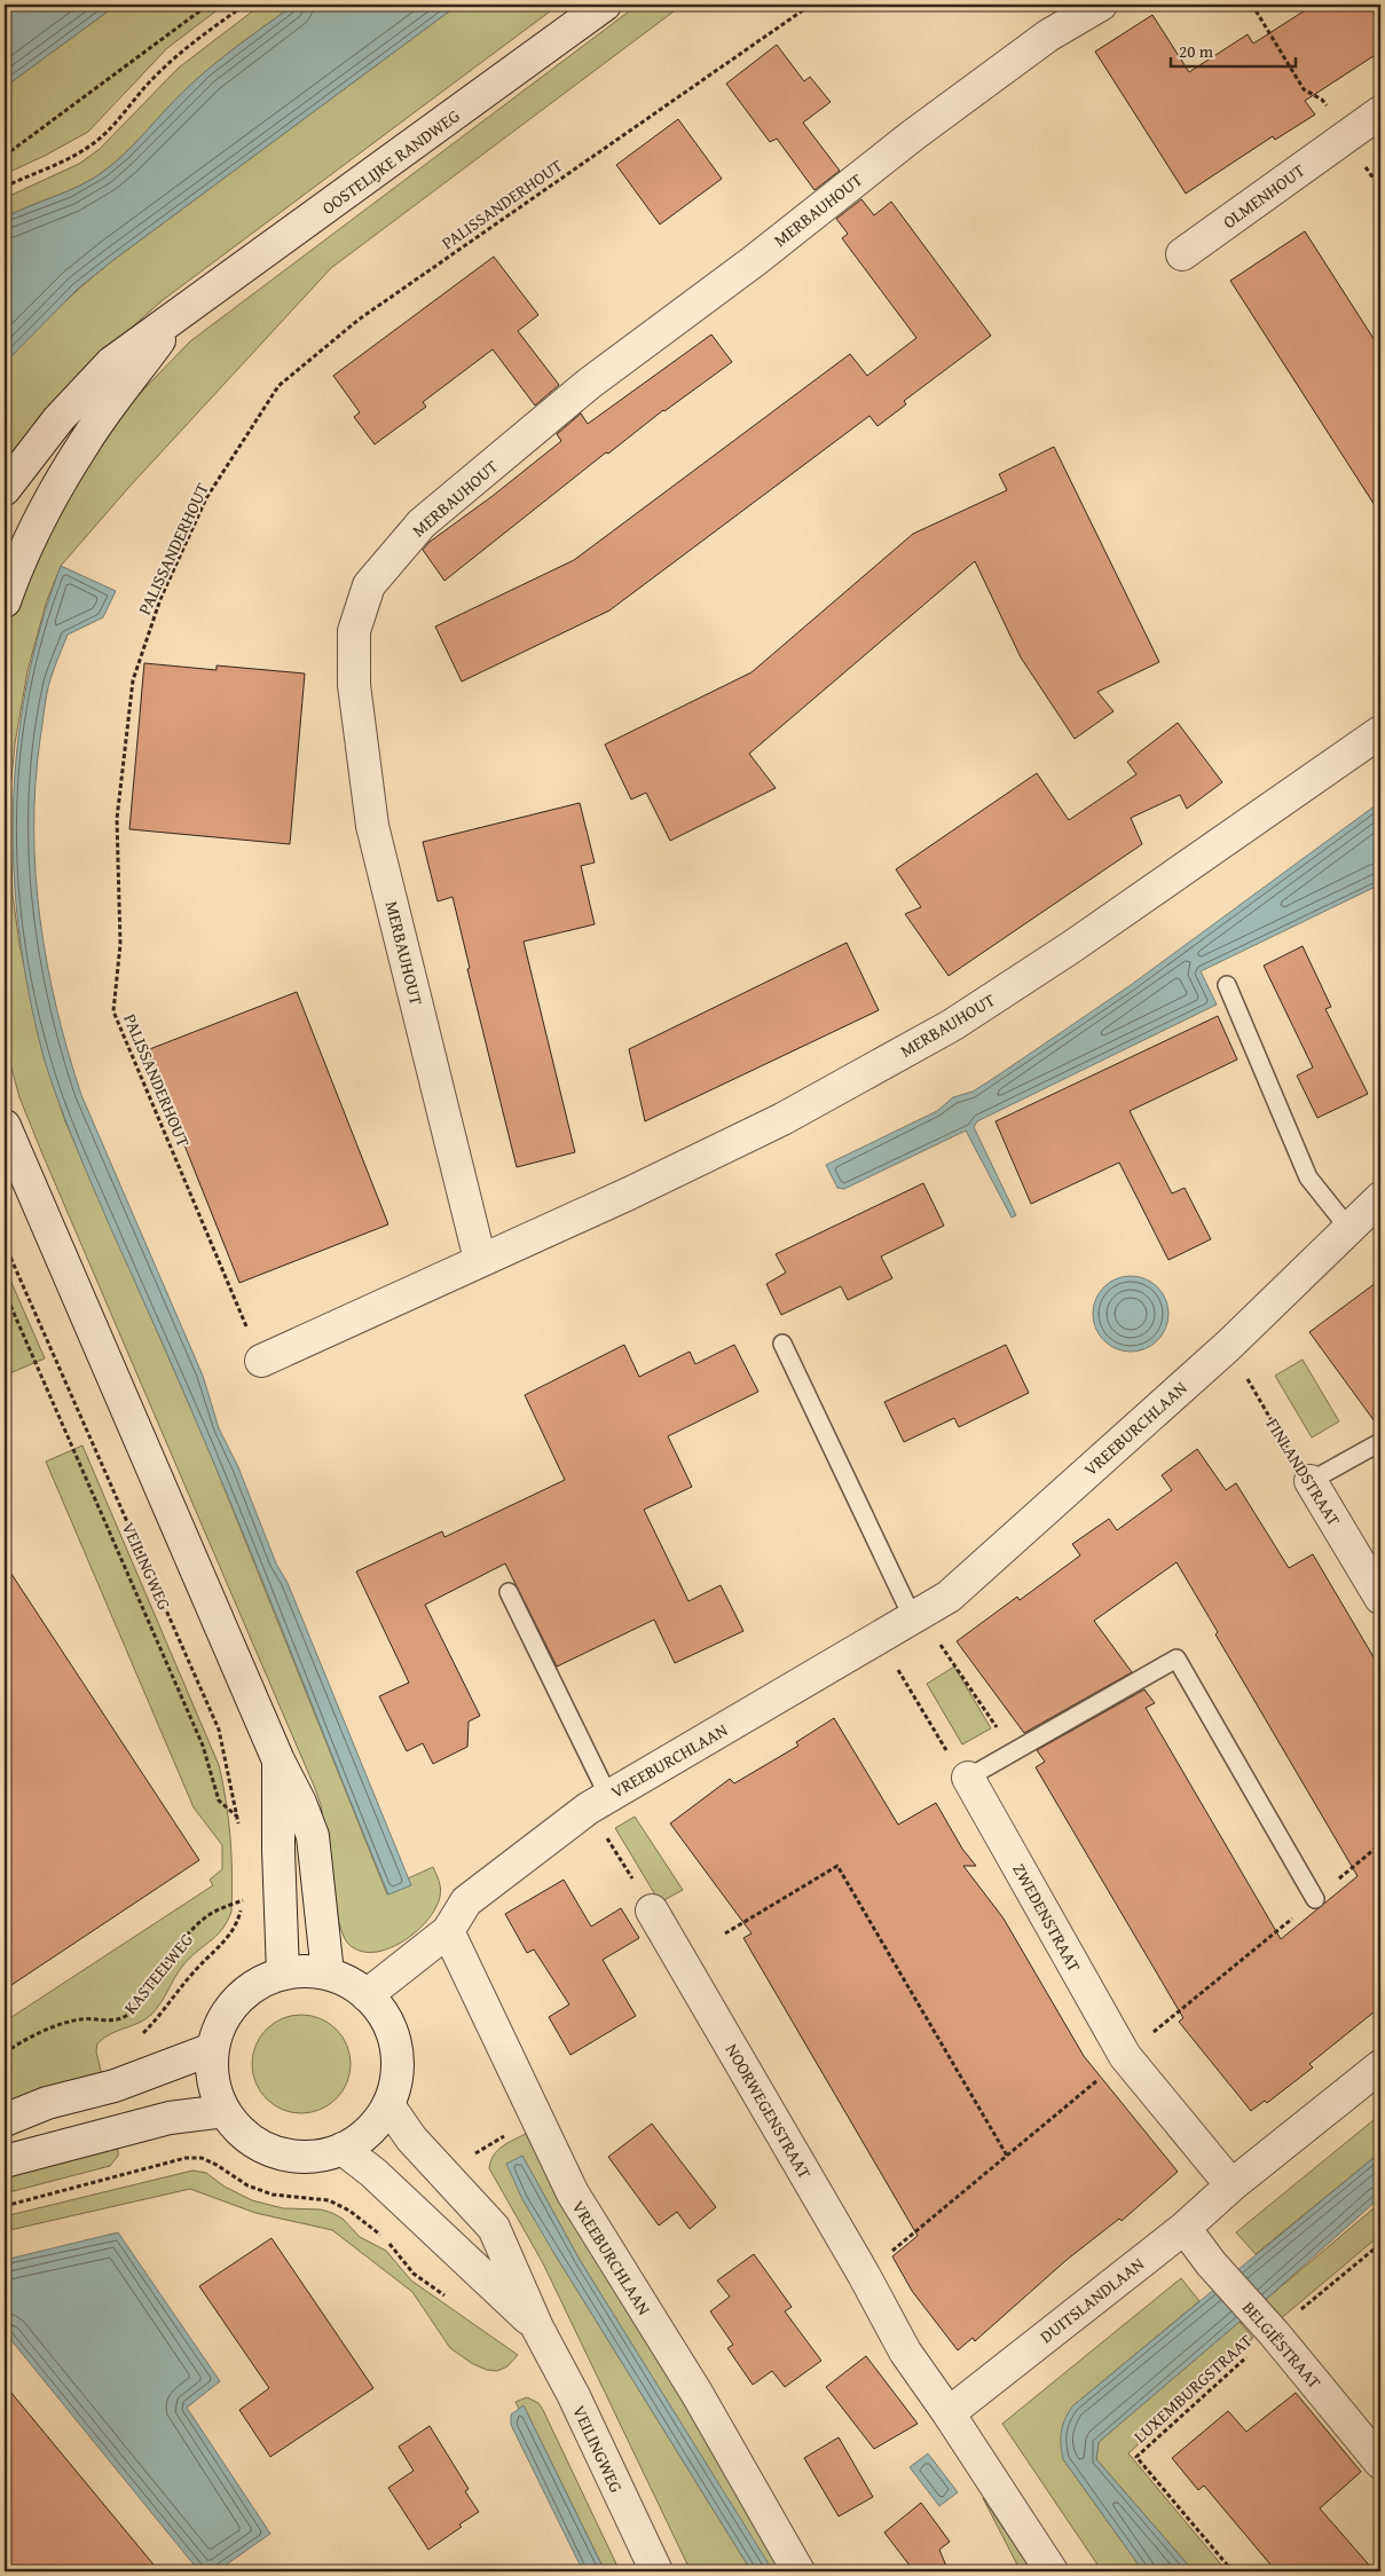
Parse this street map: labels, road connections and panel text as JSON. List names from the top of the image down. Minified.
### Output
{"streets":{"street":["OOSTELIJKE RANDWEG","OLMENHOUT","MERBAUHOUT","VREEBURCHLAAN","FINLANDSTRAAT","VEILINGWEG","ZWEDENSTRAAT","NOORWEGENSTRAAT","DUITSLANDLAAN","BELGIËSTRAAT"],"path":["PALISSANDERHOUT","KASTEELWEG","LUXEMBURGSTRAAT"]},"crossings":[["PALISSANDERHOUT","MERBAUHOUT"],["VREEBURCHLAAN","FINLANDSTRAAT"],["VREEBURCHLAAN","VEILINGWEG"],["ZWEDENSTRAAT","DUITSLANDLAAN"],["NOORWEGENSTRAAT","DUITSLANDLAAN"],["DUITSLANDLAAN","BELGIËSTRAAT"],["BELGIËSTRAAT","LUXEMBURGSTRAAT"]],"scale_bar":"20 m"}
